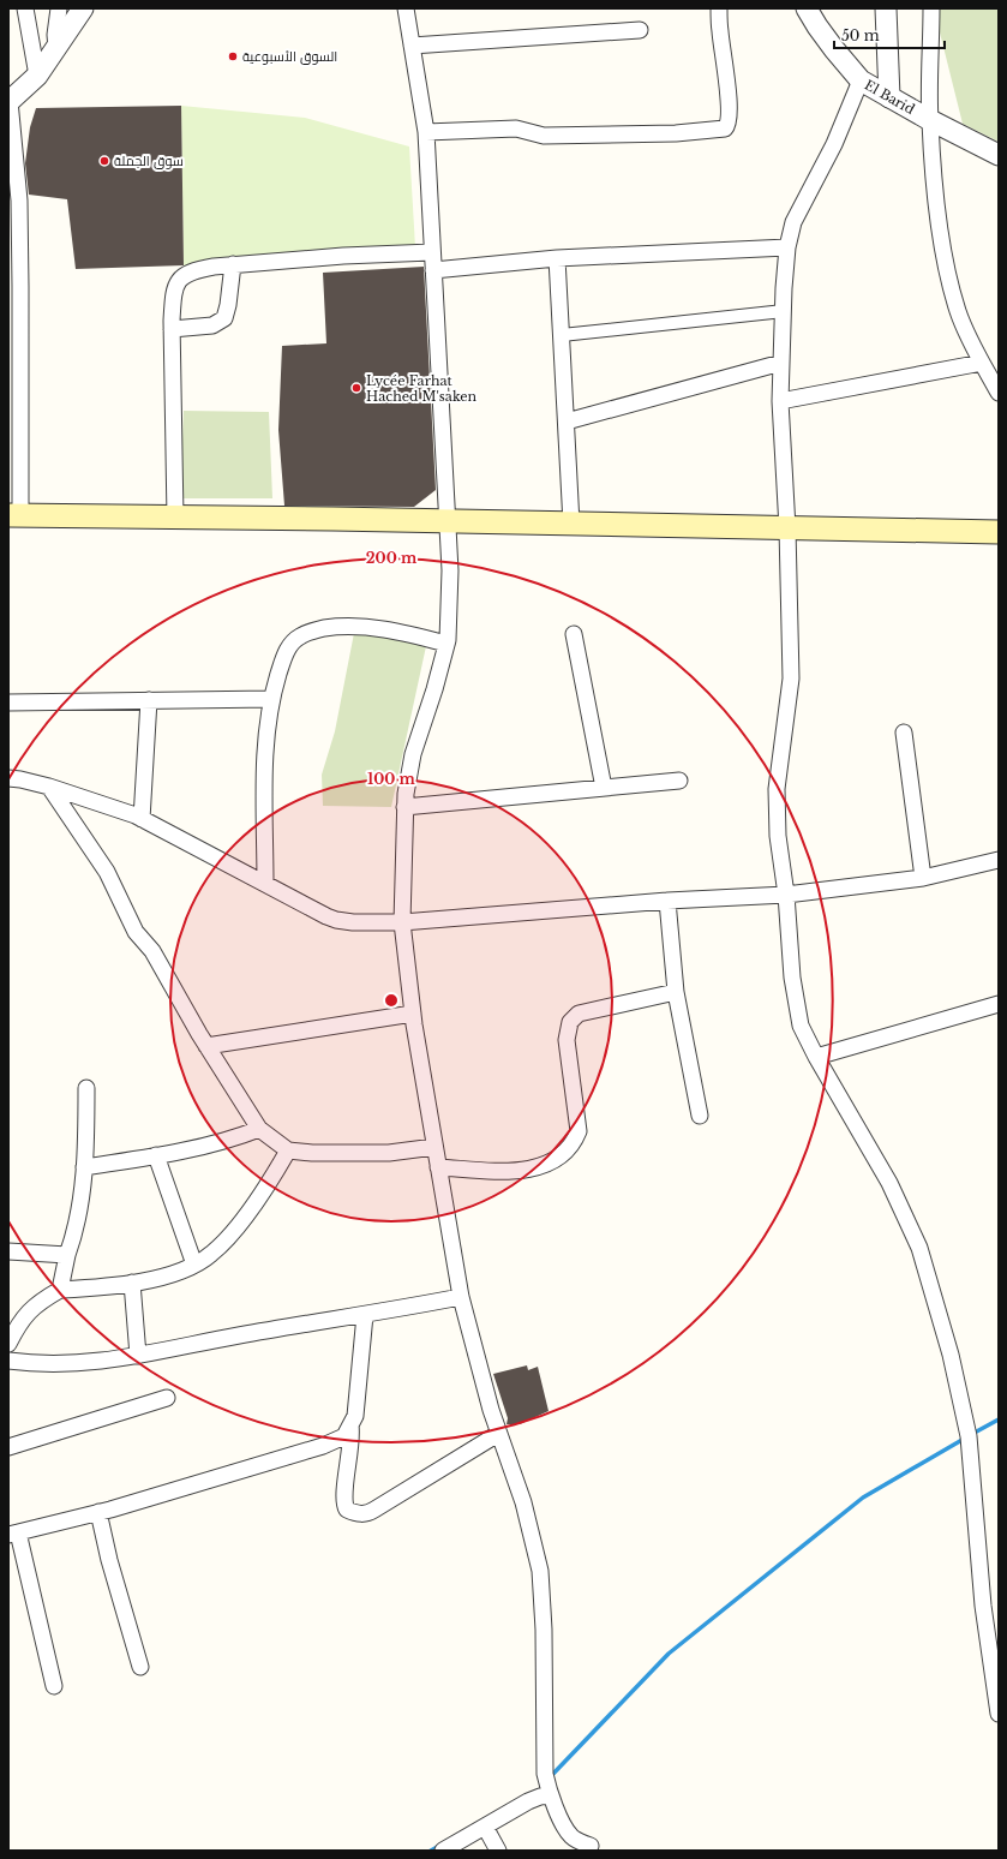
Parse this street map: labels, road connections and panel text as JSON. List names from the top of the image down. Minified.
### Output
{"streets":{"street":["El Barid"]},"places":["السوق اﻷسبوعية","سوق الجملة","Lycée Farhat Hached M'saken"],"scale_bar":"50 m","rings":["200 m","100 m"]}
